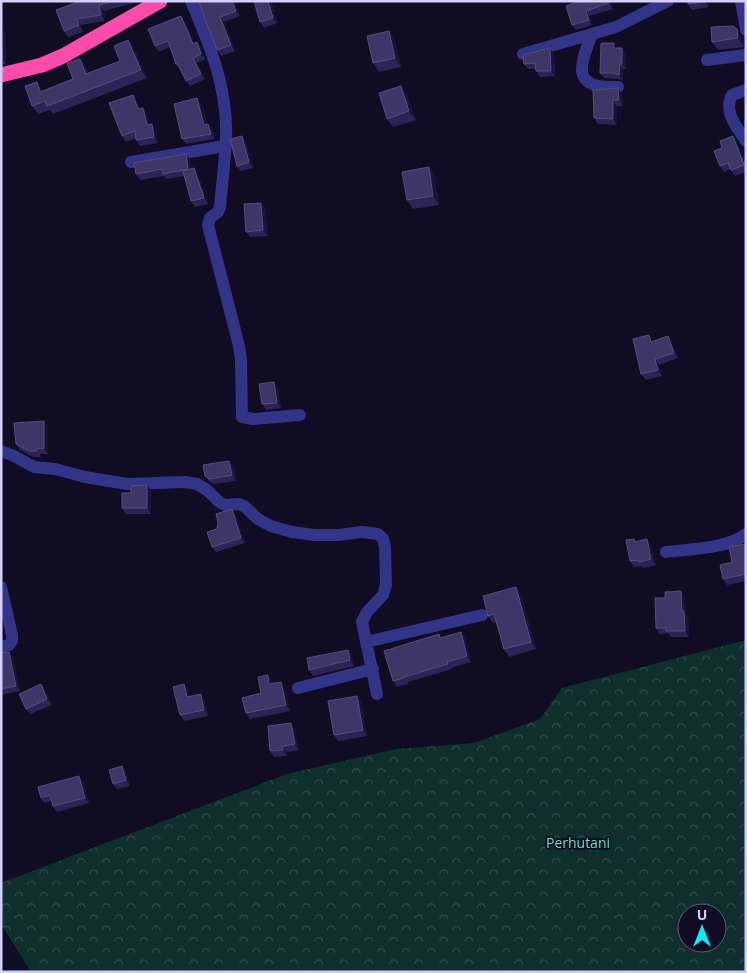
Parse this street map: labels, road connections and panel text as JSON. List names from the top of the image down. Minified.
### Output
{"parks":["Perhutani"],"north":"top"}
